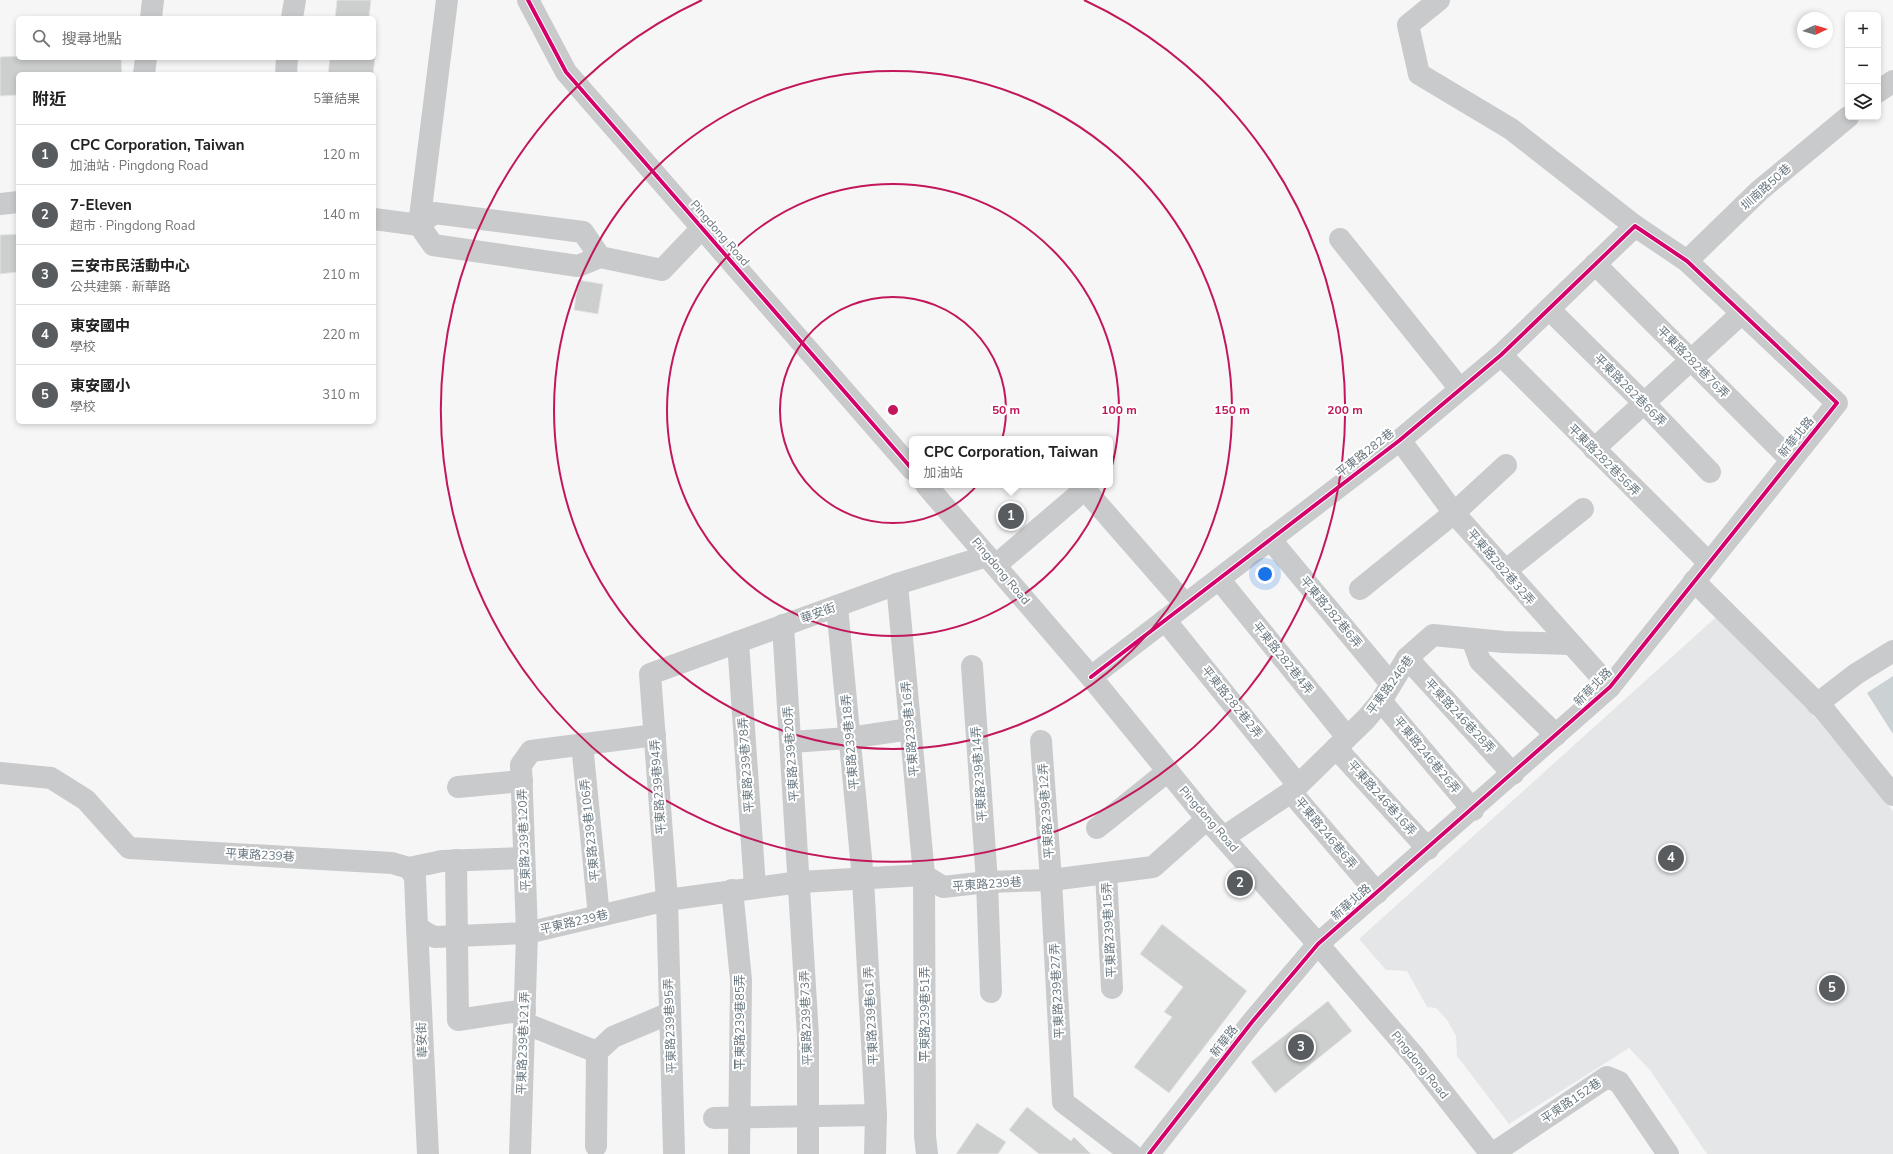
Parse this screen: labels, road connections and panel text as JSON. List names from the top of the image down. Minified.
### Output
{"streets":{"street":["圳南路50巷","Pingdong Road","平東路282巷76弄","平東路282巷66弄","新華北路","平東路282巷","平東路282巷56弄","平東路282巷32弄","平東路282巷6弄","華安街","平東路282巷4弄","平東路246巷","平東路282巷2弄","平東路246巷28弄","平東路239巷16弄","平東路239巷18弄","平東路239巷20弄","平東路246巷26弄","平東路239巷78弄","平東路239巷14弄","平東路239巷94弄","平東路246巷16弄","平東路239巷12弄","平東路239巷106弄","平東路246巷6弄","平東路239巷120弄","平東路239巷","平東路239巷15弄","平東路239巷27弄","平東路239巷51弄","平東路239巷61 弄","平東路239巷73弄","平東路239巷85弄","平東路239巷95弄","新華路","平東路239巷121弄","平東路152巷"]},"crossings":[["Pingdong Road","新華北路"],["Pingdong Road","平東路282巷"],["Pingdong Road","華安街"],["Pingdong Road","平東路246巷"],["Pingdong Road","平東路239巷"],["Pingdong Road","新華路"],["Pingdong Road","平東路152巷"],["平東路282巷76弄","新華北路"],["平東路282巷76弄","平東路282巷"],["平東路282巷66弄","平東路282巷"],["新華北路","平東路282巷56弄"],["新華北路","平東路282巷32弄"],["新華北路","平東路246巷28弄"],["新華北路","平東路246巷26弄"],["新華北路","平東路246巷16弄"],["新華北路","平東路246巷6弄"],["新華北路","新華路"],["平東路282巷","平東路282巷56弄"],["平東路282巷","平東路282巷32弄"],["平東路282巷","平東路282巷6弄"],["平東路282巷","平東路282巷4弄"],["平東路282巷","平東路282巷2弄"],["平東路282巷32弄","平東路246巷"],["平東路282巷6弄","平東路246巷"],["平東路282巷6弄","平東路246巷26弄"],["華安街","平東路239巷16弄"],["華安街","平東路239巷18弄"],["華安街","平東路239巷20弄"],["華安街","平東路239巷78弄"],["華安街","平東路239巷94弄"],["華安街","平東路239巷"],["平東路282巷4弄","平東路246巷"],["平東路282巷4弄","平東路246巷16弄"],["平東路246巷","平東路282巷2弄"],["平東路246巷","平東路246巷28弄"],["平東路246巷","平東路246巷26弄"],["平東路246巷","平東路246巷16弄"],["平東路246巷","平東路246巷6弄"],["平東路282巷2弄","平東路246巷6弄"],["平東路239巷16弄","平東路239巷"],["平東路239巷16弄","平東路239巷51弄"],["平東路239巷18弄","平東路239巷"],["平東路239巷18弄","平東路239巷61 弄"],["平東路239巷20弄","平東路239巷"],["平東路239巷20弄","平東路239巷73弄"],["平東路239巷78弄","平東路239巷"],["平東路239巷14弄","平東路239巷"],["平東路239巷94弄","平東路239巷"],["平東路239巷94弄","平東路239巷95弄"],["平東路239巷12弄","平東路239巷"],["平東路239巷12弄","平東路239巷27弄"],["平東路239巷106弄","平東路239巷120弄"],["平東路239巷106弄","平東路239巷"],["平東路239巷120弄","平東路239巷"],["平東路239巷120弄","平東路239巷121弄"],["平東路239巷","平東路239巷15弄"],["平東路239巷","平東路239巷27弄"],["平東路239巷","平東路239巷51弄"],["平東路239巷","平東路239巷61 弄"],["平東路239巷","平東路239巷73弄"],["平東路239巷","平東路239巷85弄"],["平東路239巷","平東路239巷95弄"],["平東路239巷","平東路239巷121弄"]],"north":"right","page":{"map_buttons":["+","−"],"search":"搜尋地點","heading":["附近","5筆結果"],"list":[{"mark":"1","name":"CPC Corporation, Taiwan","note":"加油站 · Pingdong Road","value":"120 m"},{"mark":"2","name":"7-Eleven","note":"超市 · Pingdong Road","value":"140 m"},{"mark":"3","name":"三安市民活動中心","note":"公共建築 · 新華路","value":"210 m"},{"mark":"4","name":"東安國中","note":"學校","value":"220 m"},{"mark":"5","name":"東安國小","note":"學校","value":"310 m"}],"popup":["CPC Corporation, Taiwan","加油站"],"pins":["1","4","2","5","3"]},"rings":["50 m","100 m","150 m","200 m"]}
